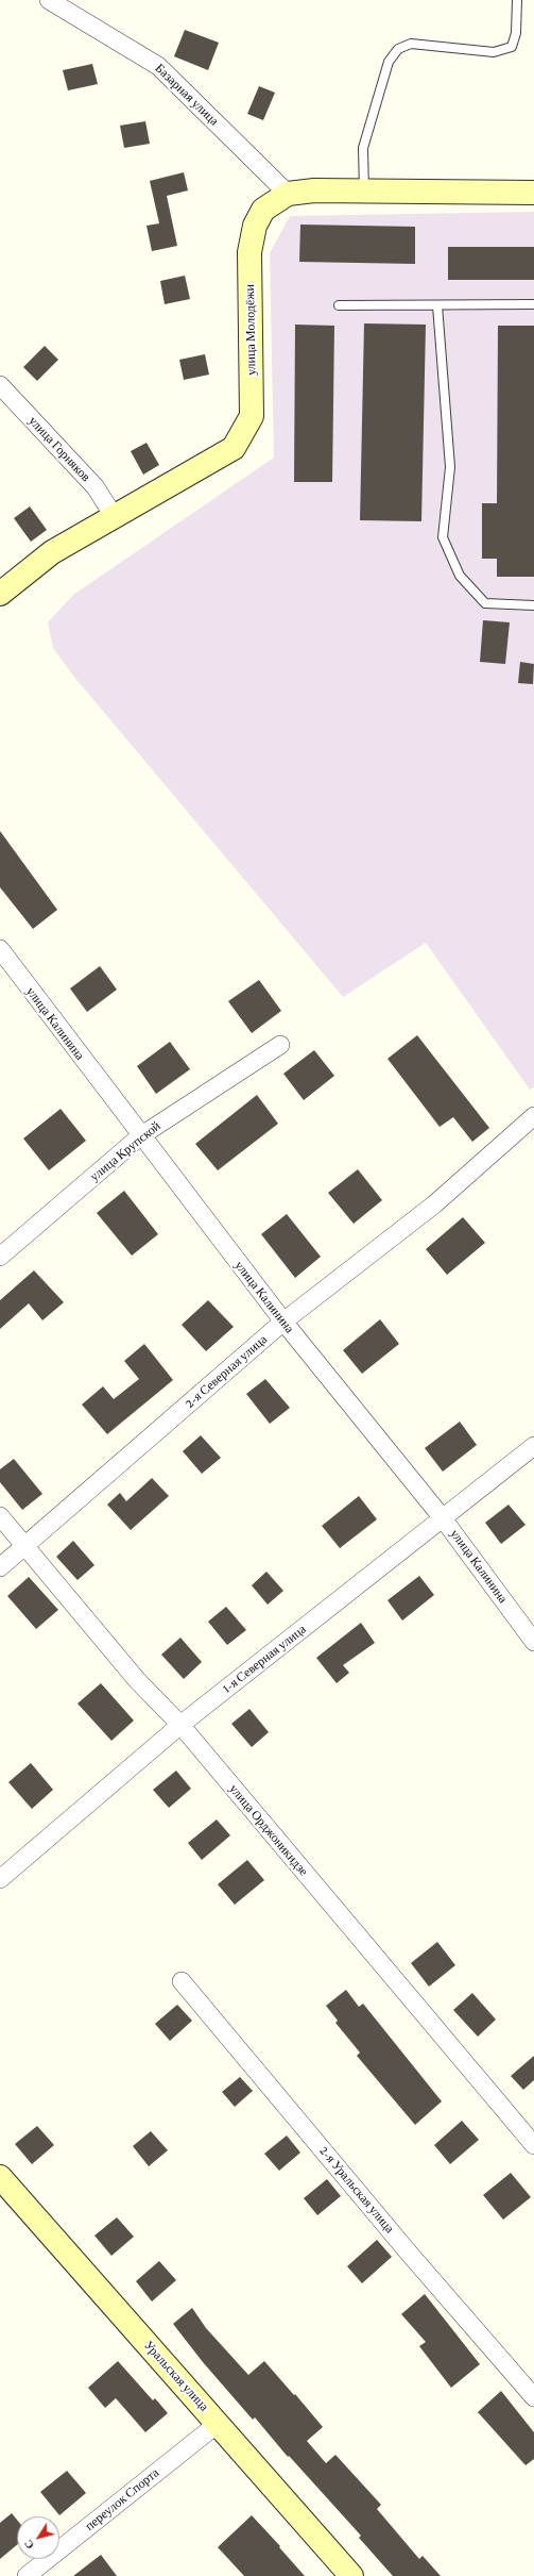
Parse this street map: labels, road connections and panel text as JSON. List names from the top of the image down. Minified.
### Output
{"streets":{"main road":["улица Молодёжи","Уральская улица"],"street":["Базарная улица","улица Горняков","улица Калинина","улица Крупской","2-я Северная улица","1-я Северная улица","улица Орджоникидзе","2-я Уральская улица","переулок Спорта"]},"crossings":[["Базарная улица","улица Молодёжи"],["улица Молодёжи","улица Горняков"],["улица Калинина","улица Крупской"],["улица Калинина","2-я Северная улица"],["улица Калинина","1-я Северная улица"],["2-я Северная улица","улица Орджоникидзе"],["1-я Северная улица","улица Орджоникидзе"],["Уральская улица","переулок Спорта"]],"north":"bottom left"}
